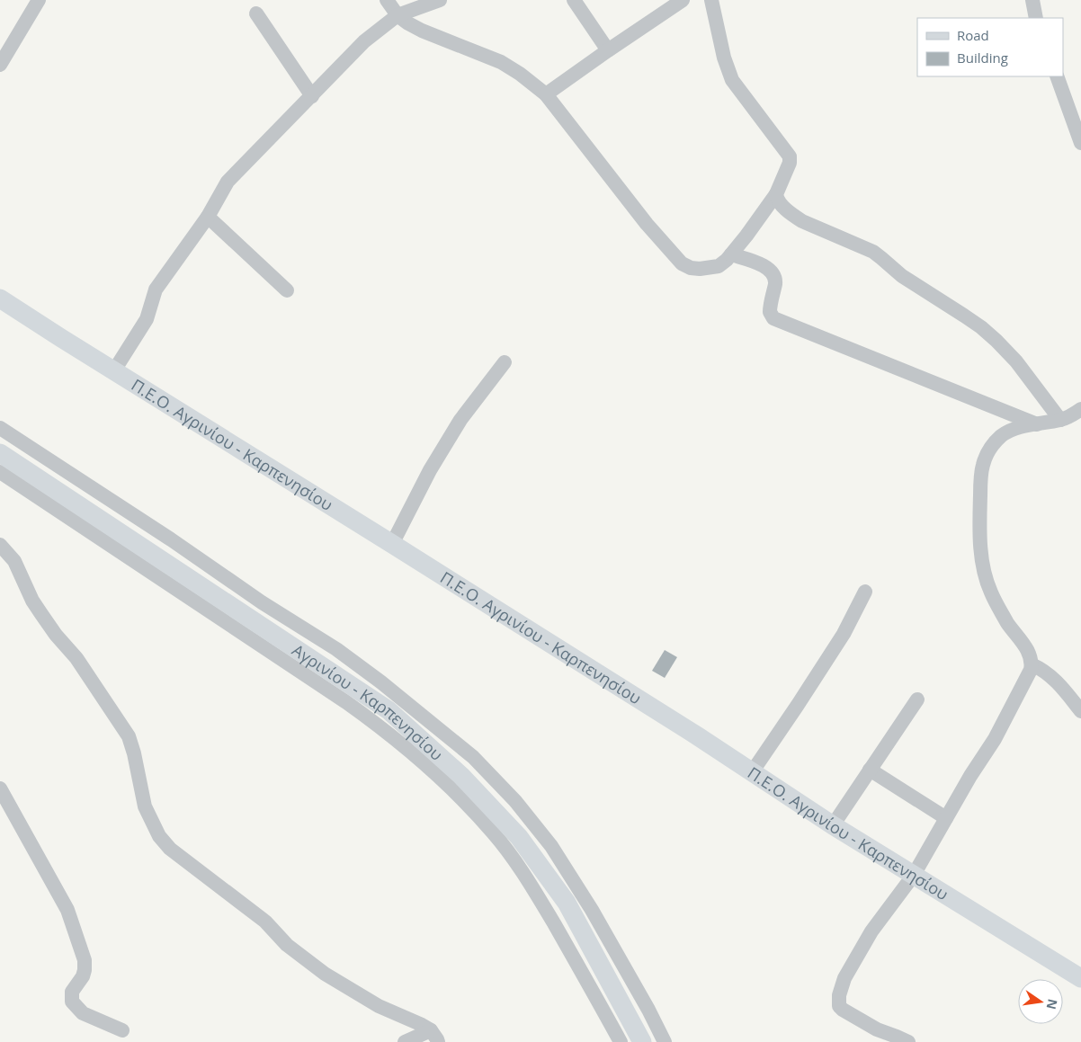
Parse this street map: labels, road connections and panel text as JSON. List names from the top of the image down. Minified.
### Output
{"streets":{"main road":["Π.Ε.Ο. Αγρινίου - Καρπενησίου","Αγρινίου - Καρπενησίου"]},"legend":["Road","Building"],"north":"right"}
